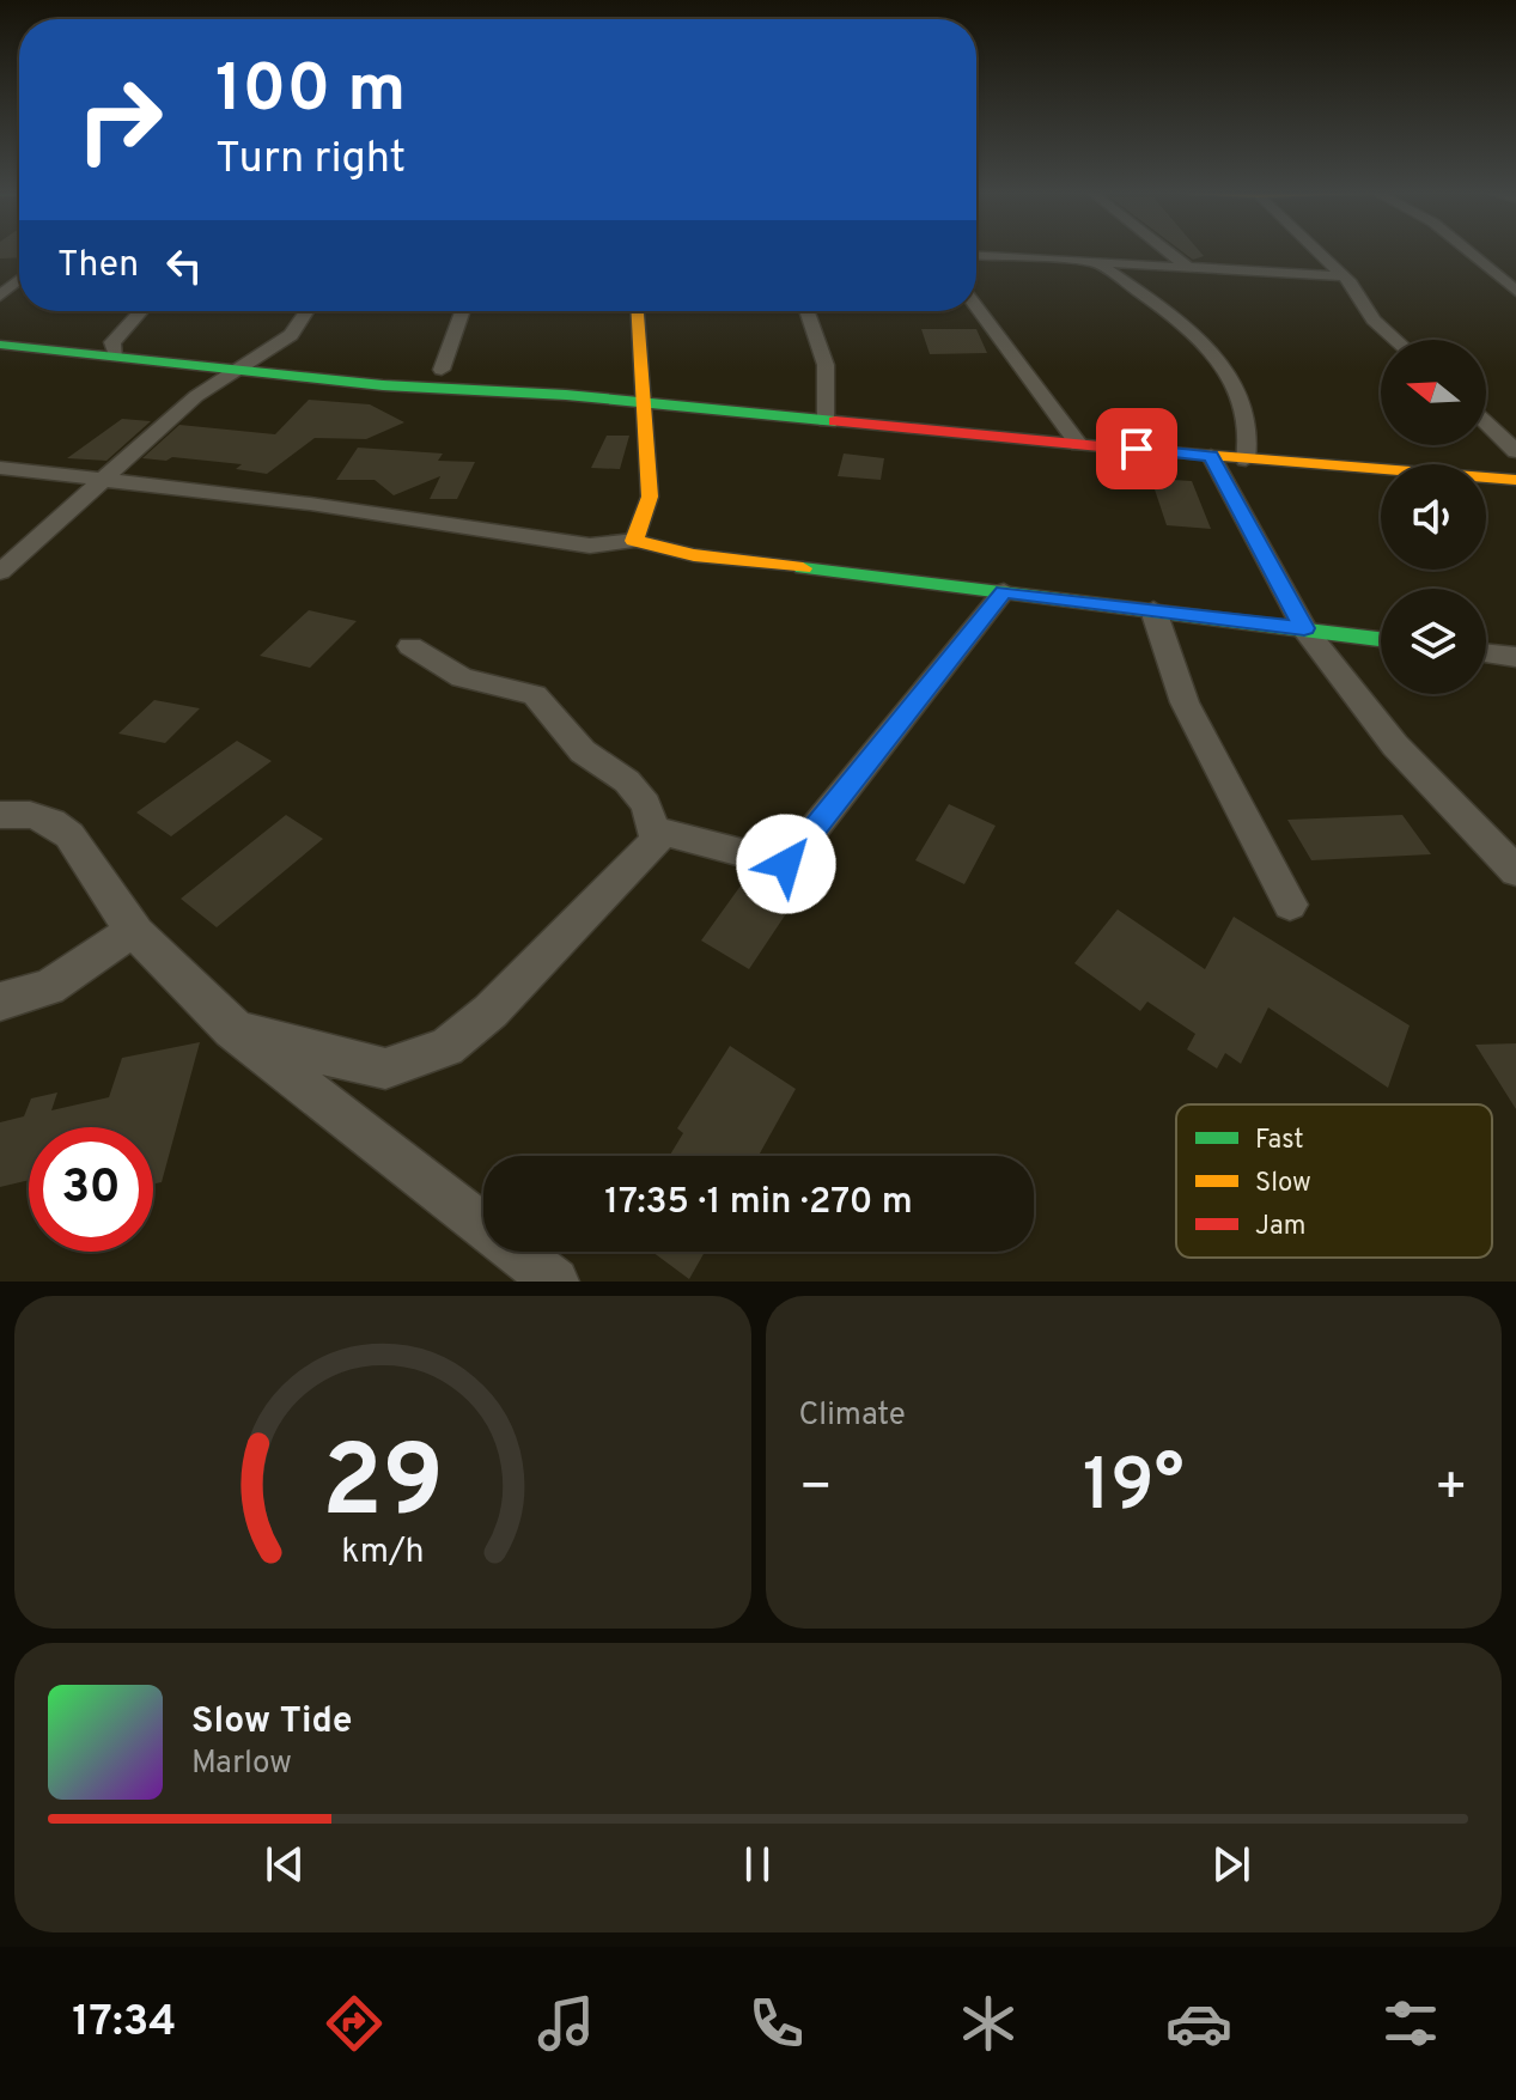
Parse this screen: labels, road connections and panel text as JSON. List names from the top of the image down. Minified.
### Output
{"legend":["Fast","Slow","Jam"],"north":"left","page":{"turn":["100 m","Turn right"],"then":"Then","limit":"30","trip":"17:35 · 1 min · 270 m","tile":"Climate","heat":["−","19°","+"],"song":["Slow Tide","Marlow"],"tabs":"17:34","gauge":["29","km/h"]}}
